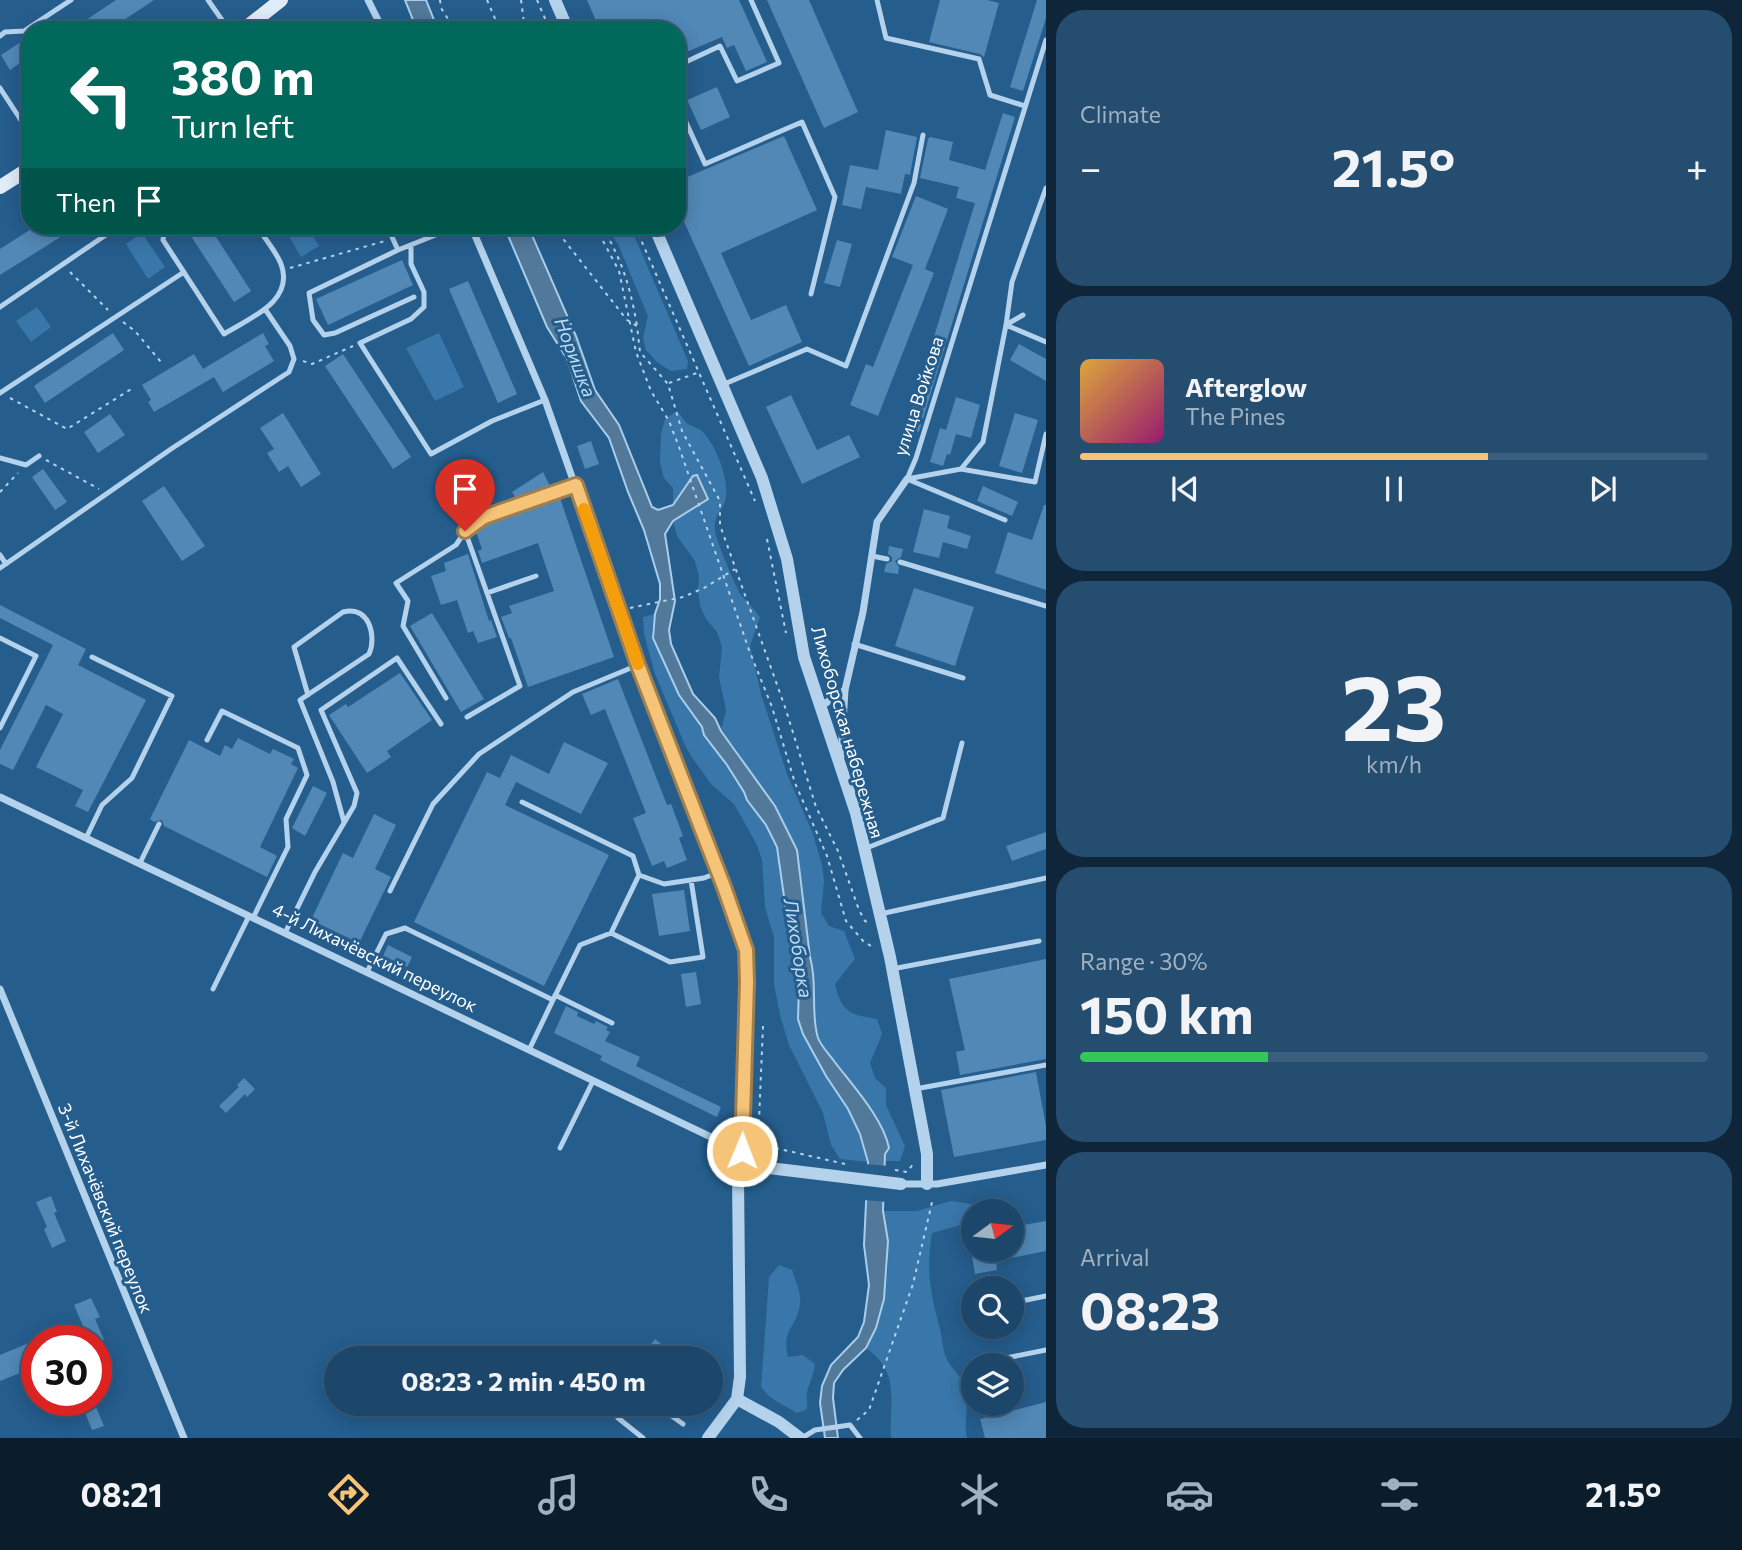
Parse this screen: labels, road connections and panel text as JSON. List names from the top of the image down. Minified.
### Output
{"streets":{"street":["улица Войкова","Лихоборская набережная","4-й Лихачёвский переулок","3-й Лихачёвский переулок"]},"crossings":[["улица Войкова","Лихоборская набережная"]],"water":["Норишка","Лихоборка"],"north":"right","page":{"tile":["Climate",["23","km/h"],["Range · 30%","150 km"],["Arrival","08:23"]],"turn":["380 m","Turn left"],"heat":["−","21.5°","+"],"then":"Then","song":["Afterglow","The Pines"],"limit":"30","trip":"08:23 · 2 min · 450 m","tabs":["08:21","21.5°"]}}
